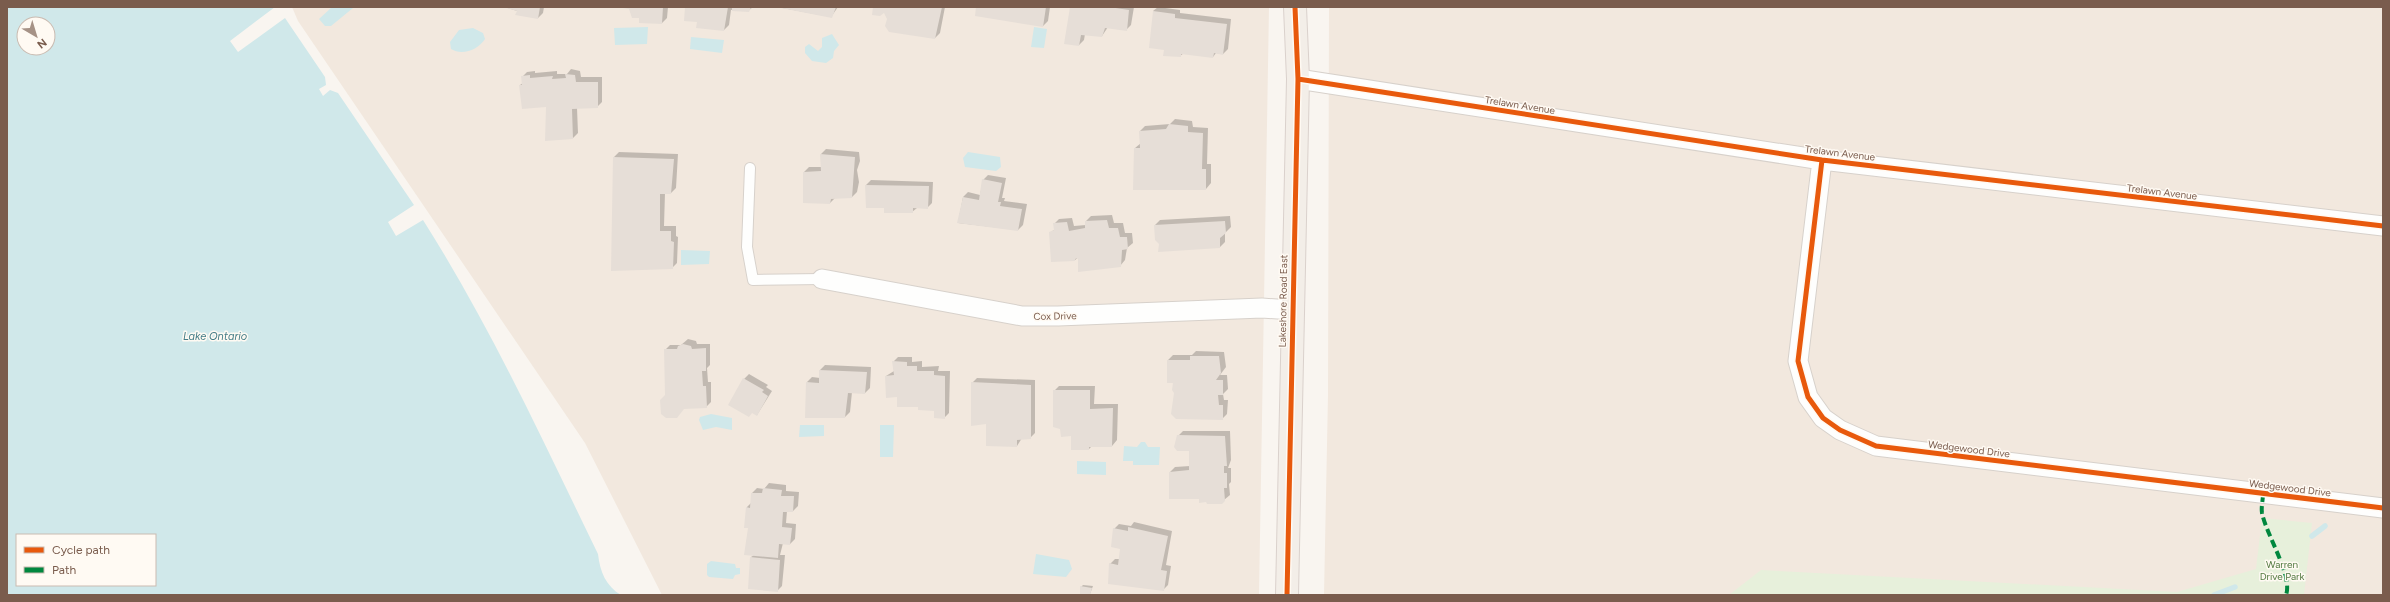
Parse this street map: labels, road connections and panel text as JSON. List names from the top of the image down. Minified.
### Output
{"streets":{"main road":["Lakeshore Road East"],"street":["Trelawn Avenue","Cox Drive","Wedgewood Drive"]},"crossings":[["Trelawn Avenue","Lakeshore Road East"],["Trelawn Avenue","Wedgewood Drive"],["Lakeshore Road East","Cox Drive"]],"water":["Lake Ontario"],"parks":["Warren Drive Park"],"legend":["Cycle path","Path"],"north":"bottom right"}
